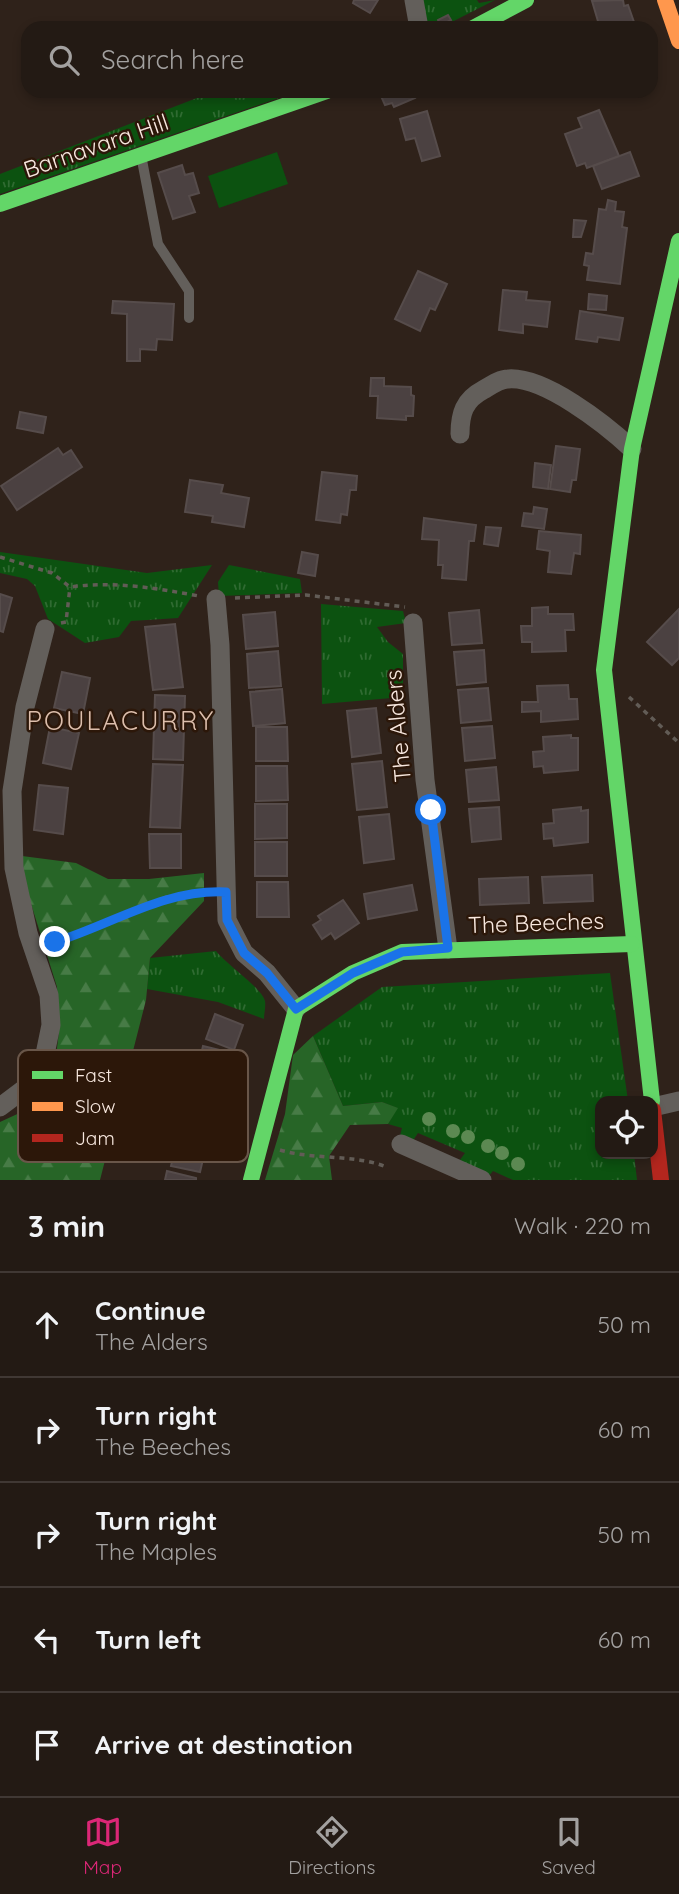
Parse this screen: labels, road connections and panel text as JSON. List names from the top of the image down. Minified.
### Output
{"streets":{"street":["Barnavara Hill","The Alders","The Beeches"]},"crossings":[["The Alders","The Beeches"]],"districts":["POULACURRY"],"legend":["Fast","Slow","Jam"],"page":{"search":"Search here","heading":["3 min","Walk · 220 m"],"list":[["Continue","The Alders","50 m"],["Turn right","The Beeches","60 m"],["Turn right","The Maples","50 m"],["Turn left","60 m"],"Arrive at destination"],"nav":["Map","Directions","Saved"]}}
